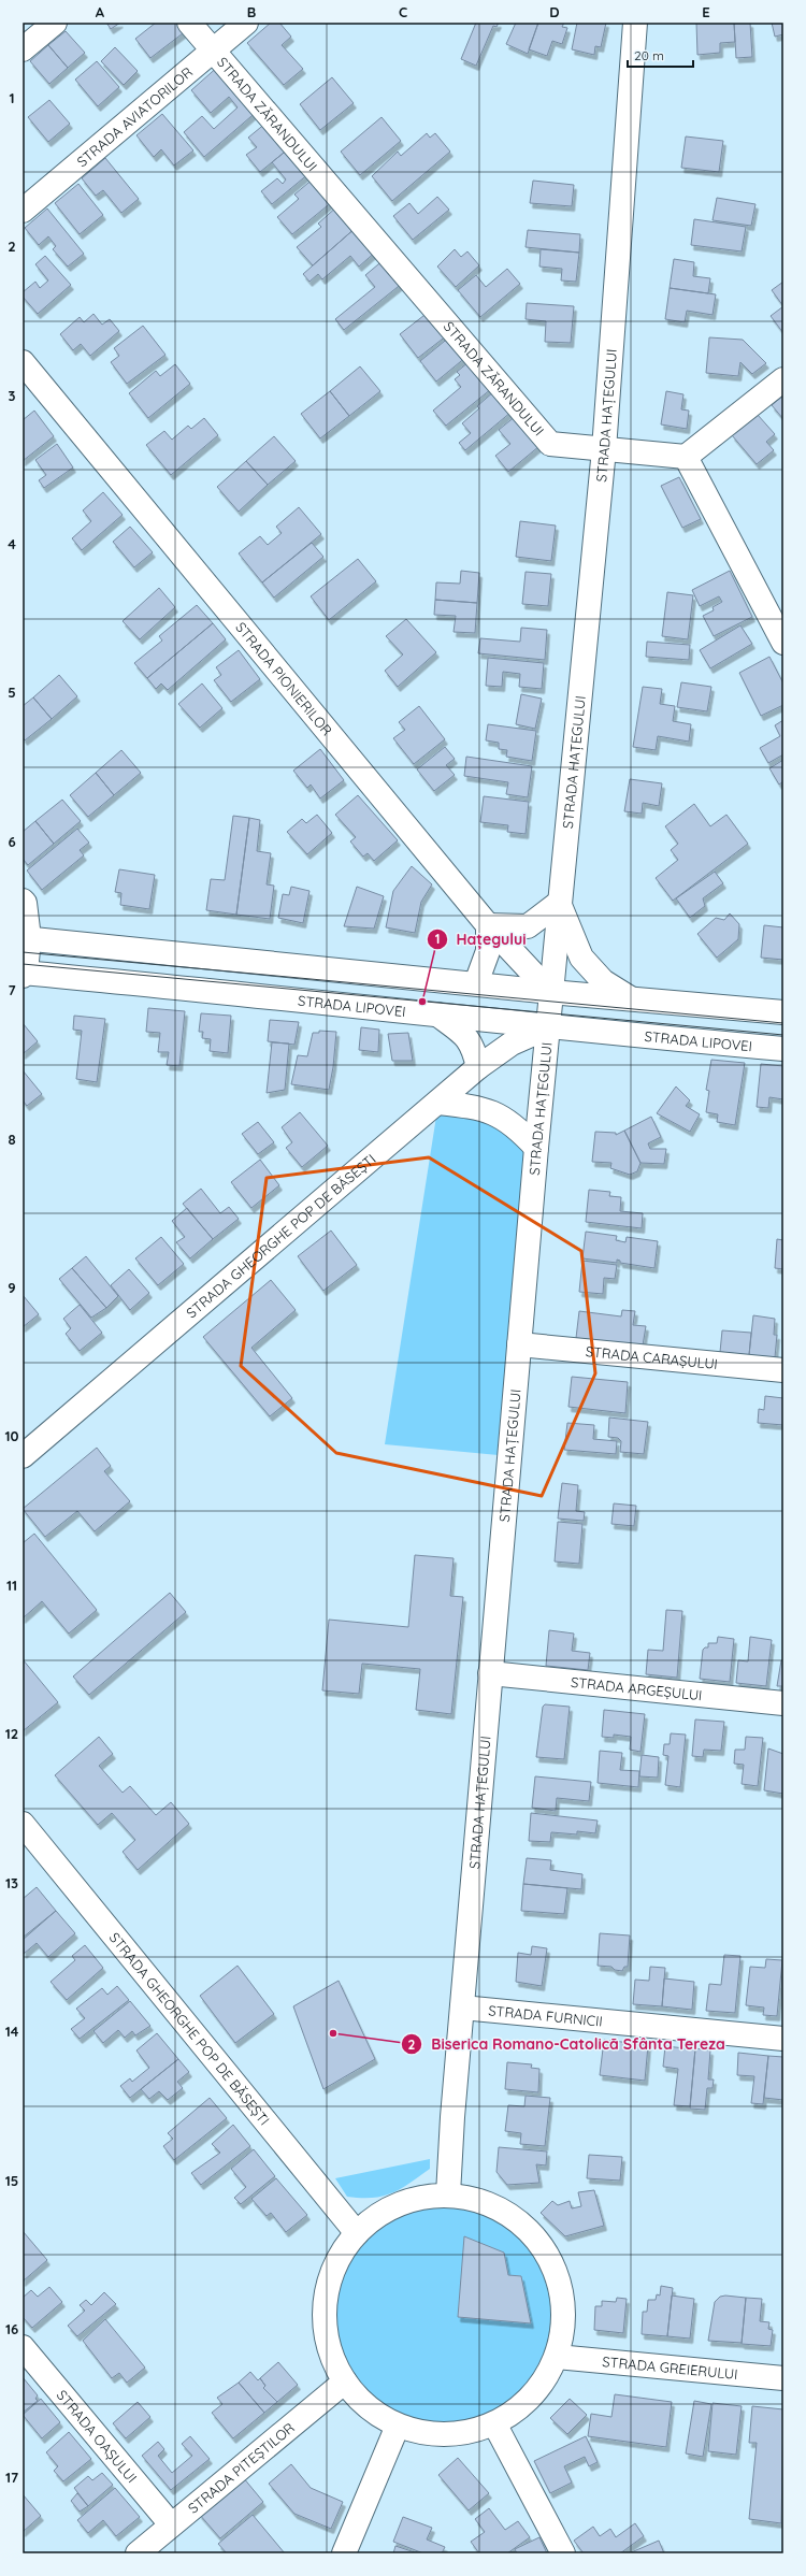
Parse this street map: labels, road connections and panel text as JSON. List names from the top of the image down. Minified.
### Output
{"streets":{"street":["STRADA ZĂRANDULUI","STRADA AVIATORILOR","STRADA HAȚEGULUI","STRADA PIONIERILOR","STRADA LIPOVEI","STRADA GHEORGHE POP DE BĂSEȘTI","STRADA CARAȘULUI","STRADA ARGEȘULUI","STRADA FURNICII","STRADA GREIERULUI","STRADA OAȘULUI","STRADA PITEȘTILOR"]},"crossings":[["STRADA ZĂRANDULUI","STRADA AVIATORILOR"],["STRADA ZĂRANDULUI","STRADA HAȚEGULUI"],["STRADA HAȚEGULUI","STRADA PIONIERILOR"],["STRADA HAȚEGULUI","STRADA LIPOVEI"],["STRADA HAȚEGULUI","STRADA GHEORGHE POP DE BĂSEȘTI"],["STRADA HAȚEGULUI","STRADA CARAȘULUI"],["STRADA HAȚEGULUI","STRADA ARGEȘULUI"],["STRADA HAȚEGULUI","STRADA FURNICII"],["STRADA LIPOVEI","STRADA GHEORGHE POP DE BĂSEȘTI"],["STRADA OAȘULUI","STRADA PITEȘTILOR"]],"places":["Hațegului","Biserica Romano-Catolică Sfânta Tereza"],"scale_bar":"20 m","grid":{"columns":["A","B","C","D","E"],"rows":["1","2","3","4","5","6","7","8","9","10","11","12","13","14","15","16","17"]}}
